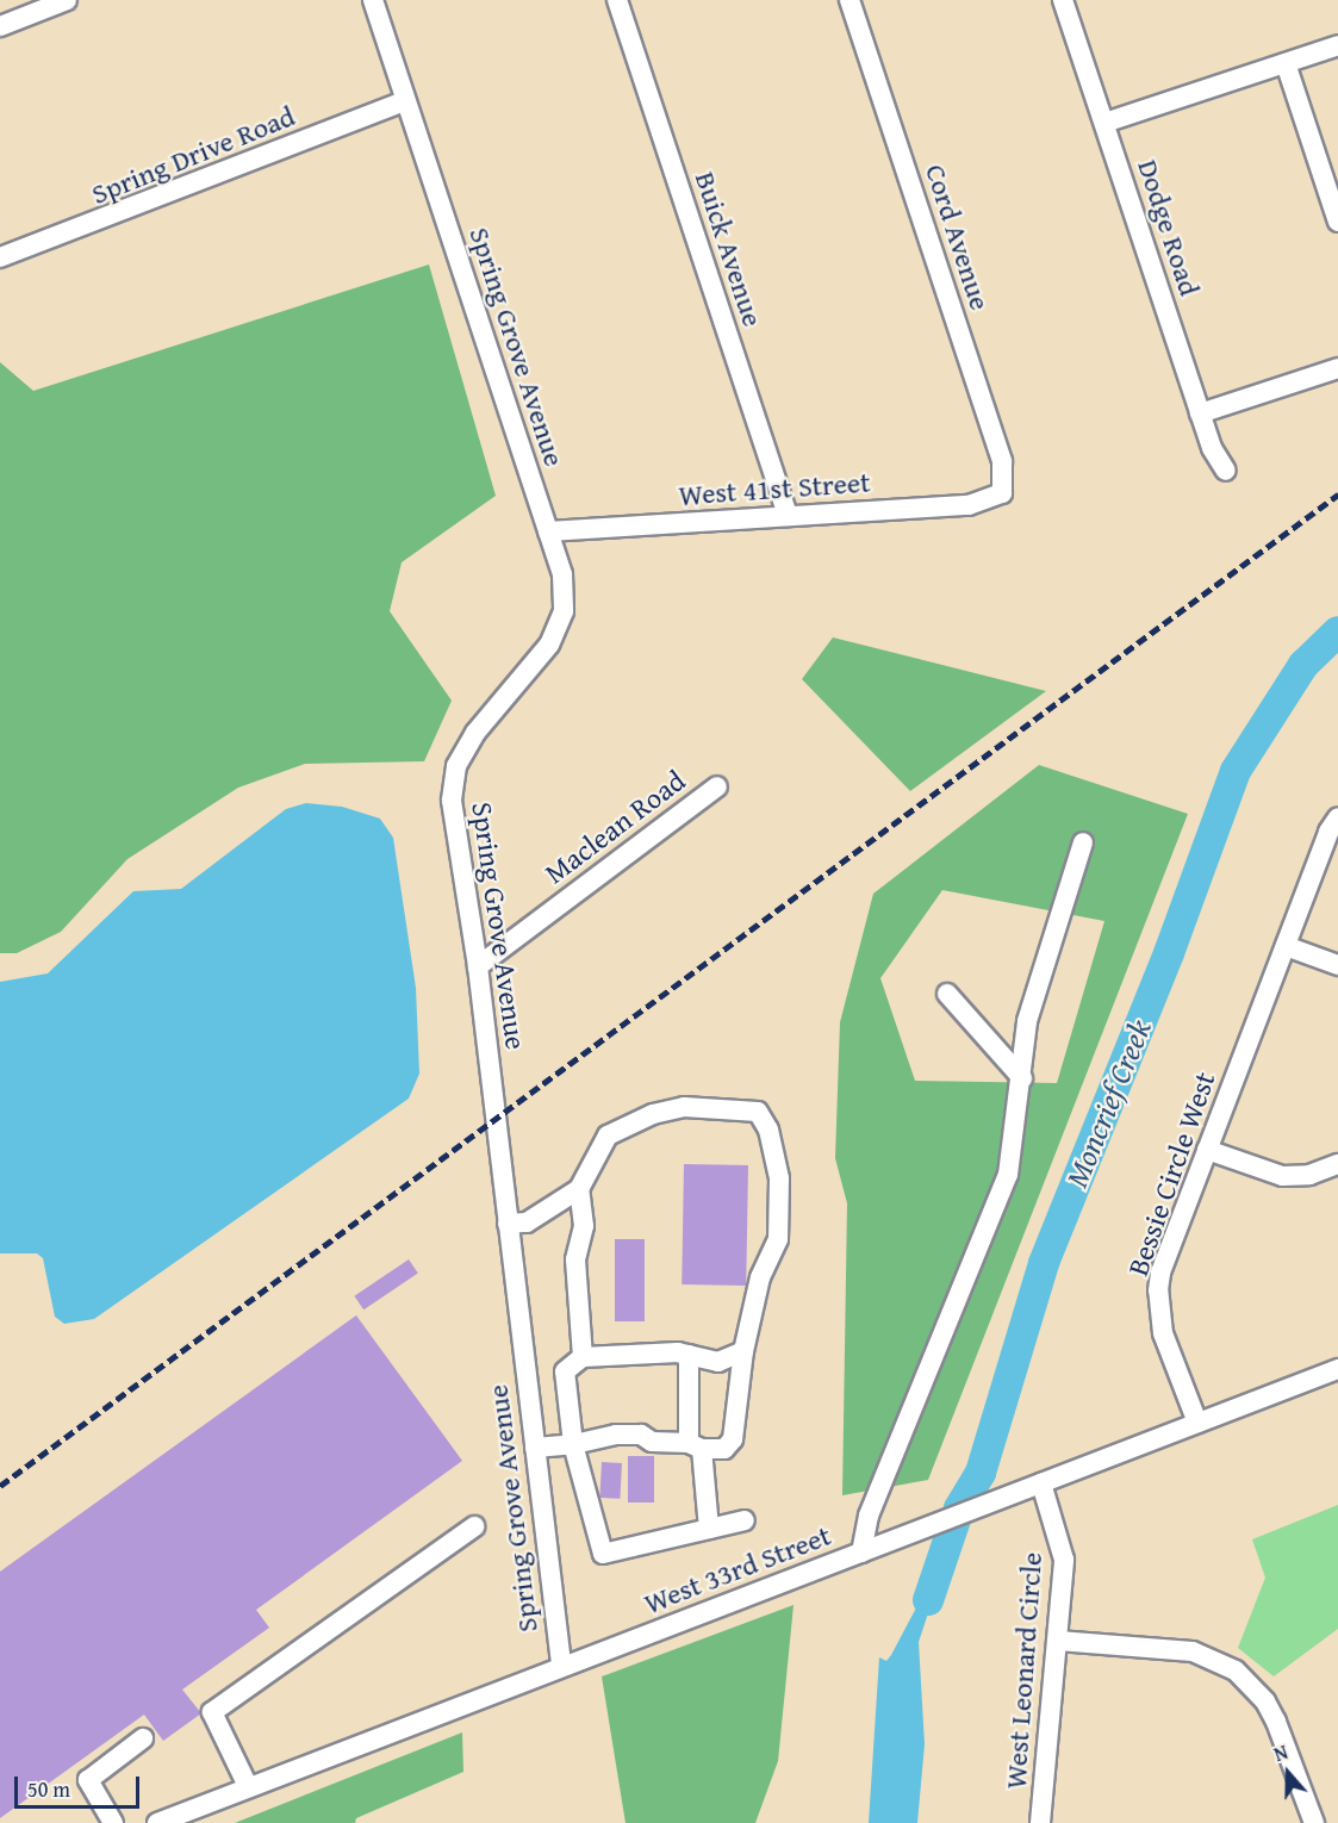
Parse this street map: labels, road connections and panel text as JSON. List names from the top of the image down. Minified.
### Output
{"streets":{"street":["Spring Drive Road","Dodge Road","Cord Avenue","Buick Avenue","Spring Grove Avenue","West 41st Street","Maclean Road","Bessie Circle West","West 33rd Street","West Leonard Circle"]},"crossings":[["Spring Drive Road","Spring Grove Avenue"],["Cord Avenue","West 41st Street"],["Buick Avenue","West 41st Street"],["Spring Grove Avenue","West 41st Street"],["Spring Grove Avenue","Maclean Road"],["Spring Grove Avenue","West 33rd Street"],["Bessie Circle West","West 33rd Street"],["West 33rd Street","West Leonard Circle"]],"water":["Moncrief Creek"],"scale_bar":"50 m","north":"top"}
